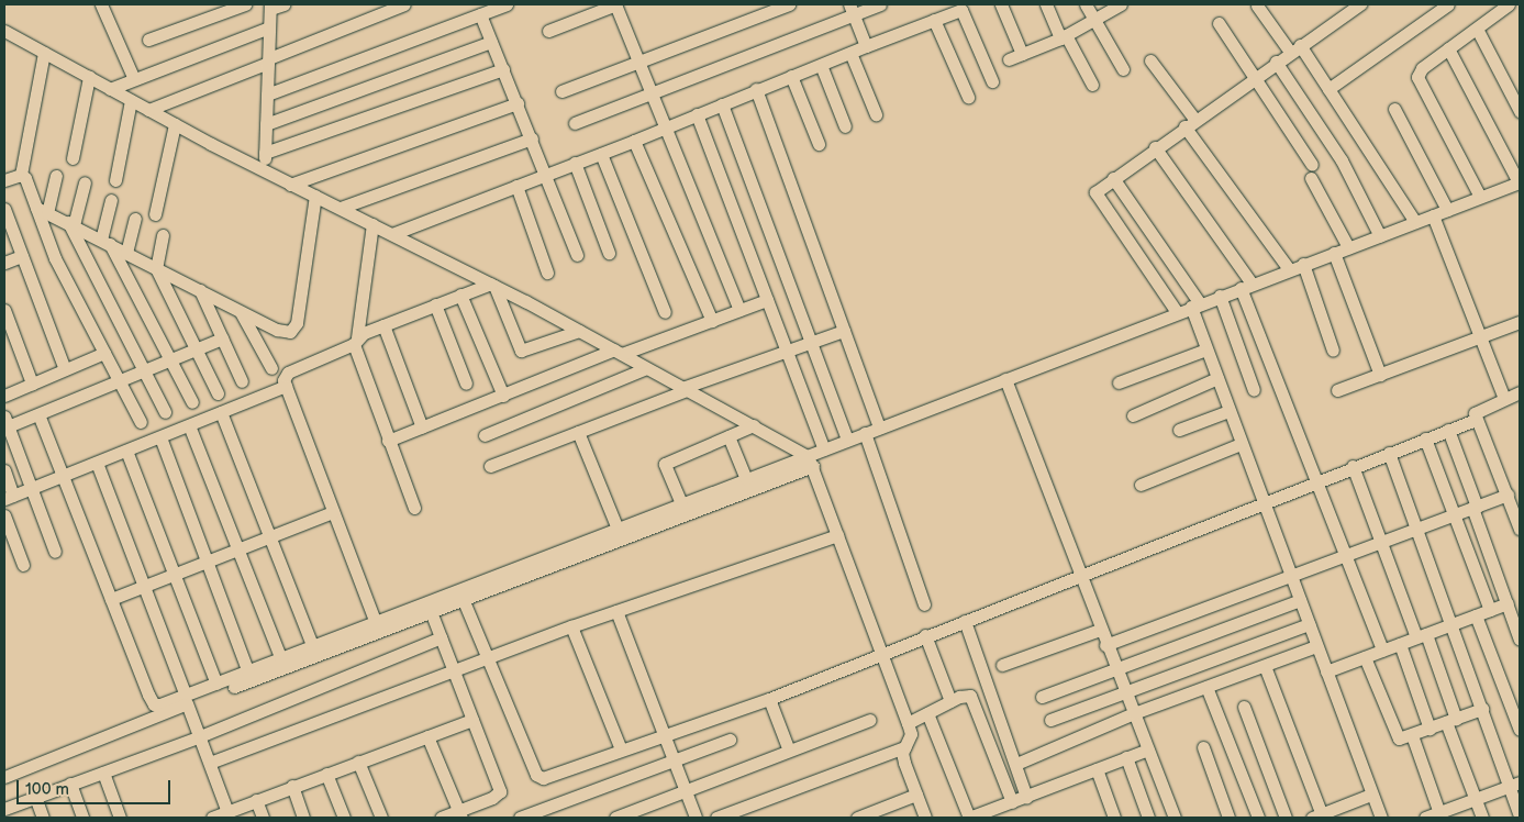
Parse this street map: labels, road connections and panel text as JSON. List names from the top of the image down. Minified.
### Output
{"scale_bar":"100 m"}
